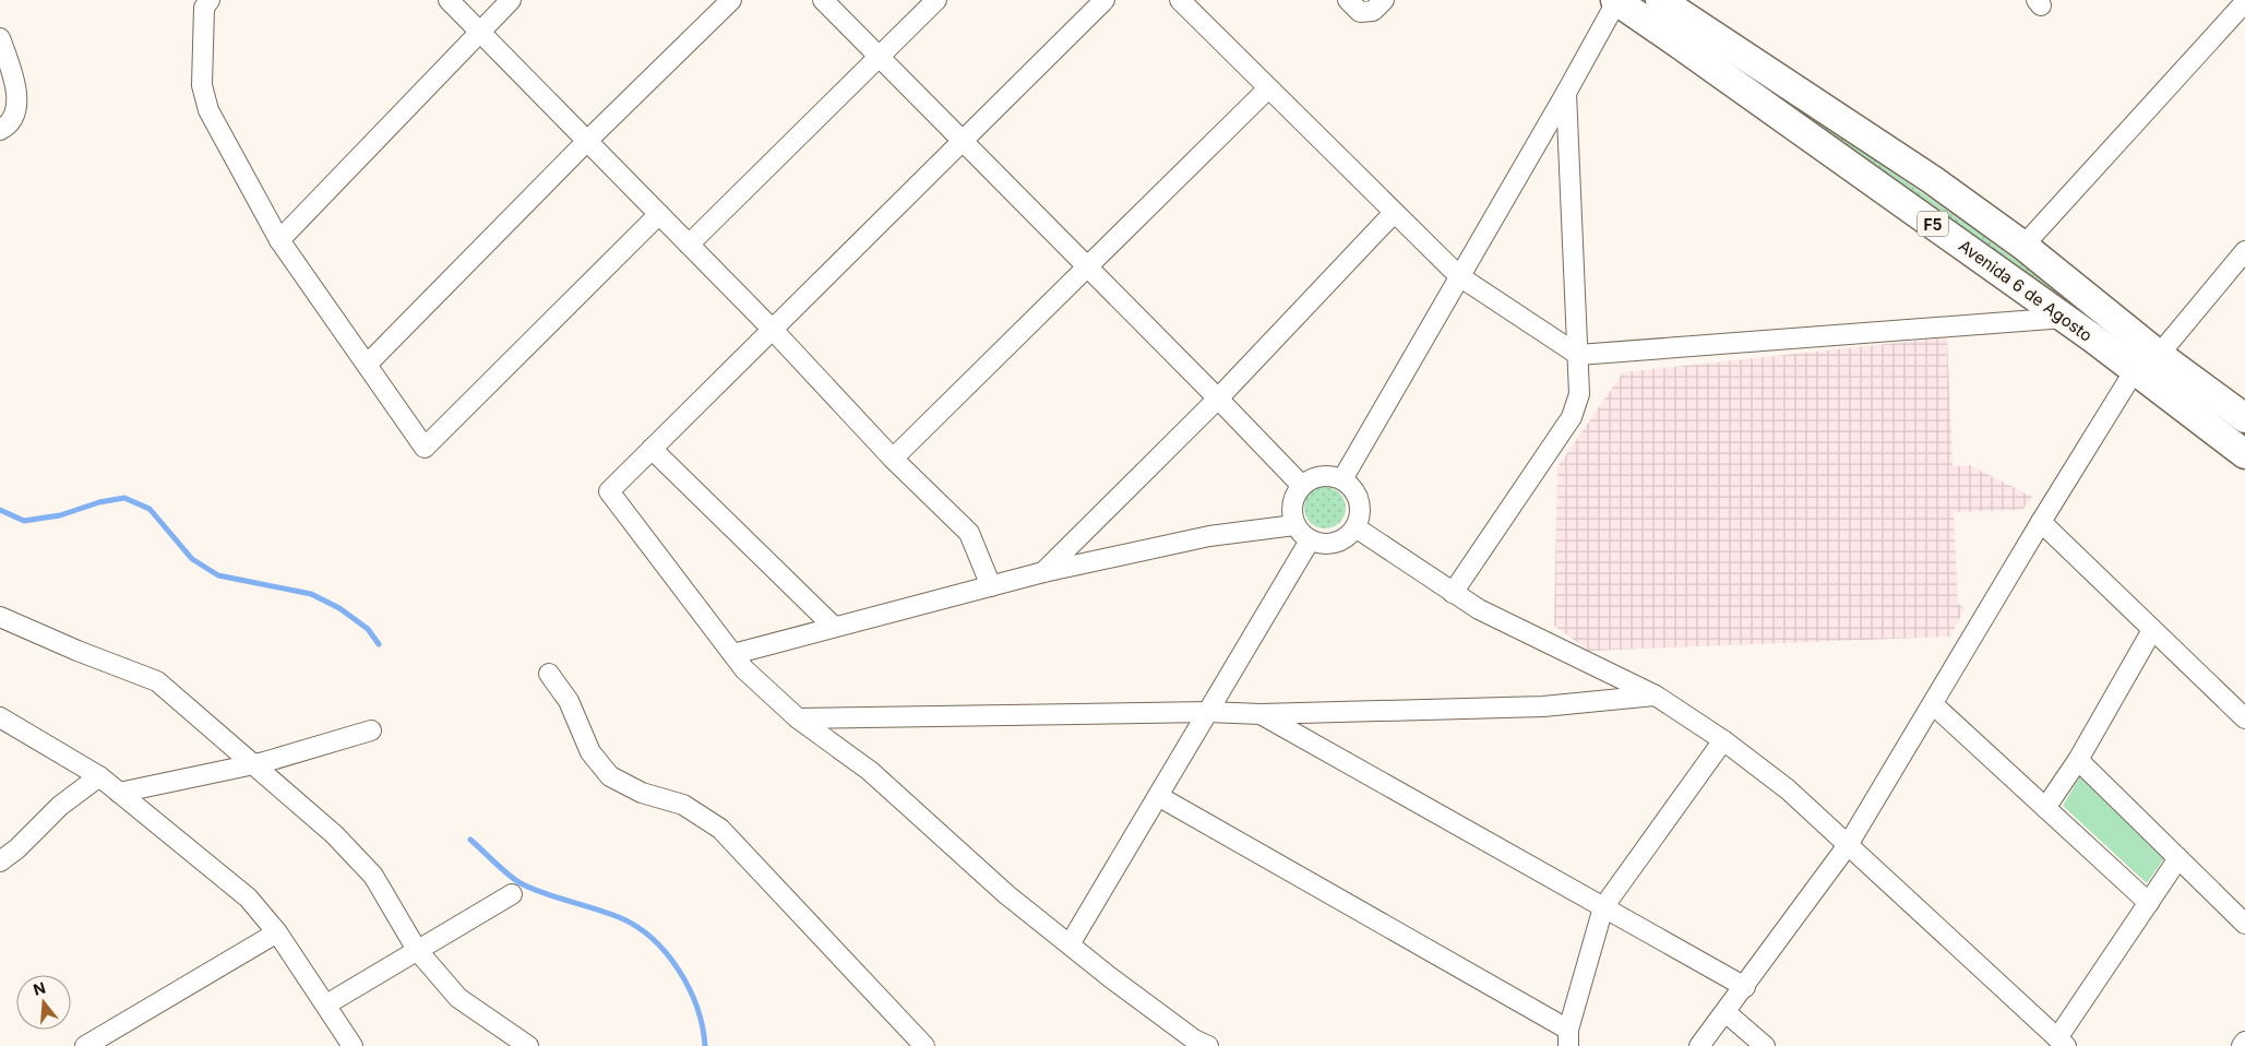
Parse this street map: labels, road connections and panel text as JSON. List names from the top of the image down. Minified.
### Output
{"streets":{"highway":["F5","Avenida 6 de Agosto"]},"north":"top"}
